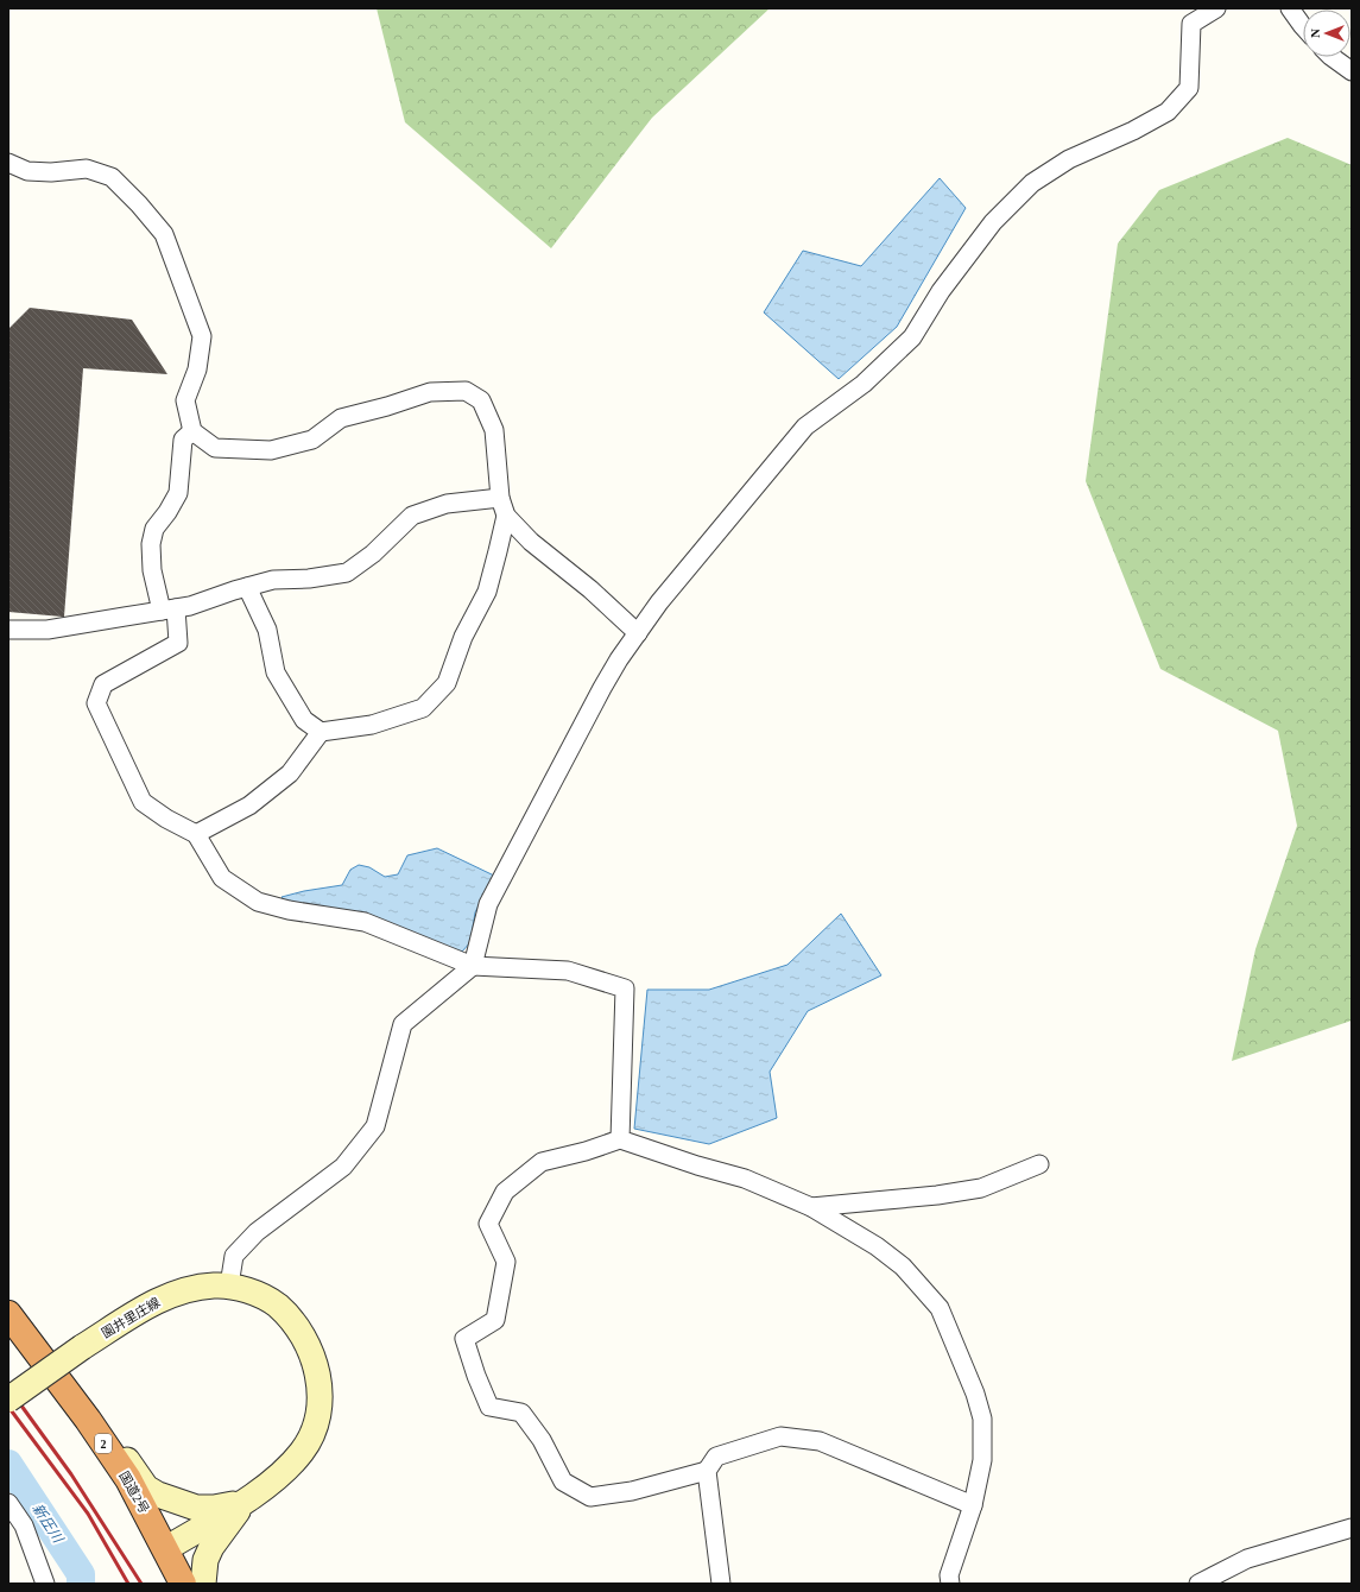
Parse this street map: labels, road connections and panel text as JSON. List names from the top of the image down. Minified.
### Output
{"streets":{"highway":["2","国道2号"],"main road":["園井里庄線"]},"crossings":[["園井里庄線","国道2号"]],"water":["新圧川"],"north":"left"}
